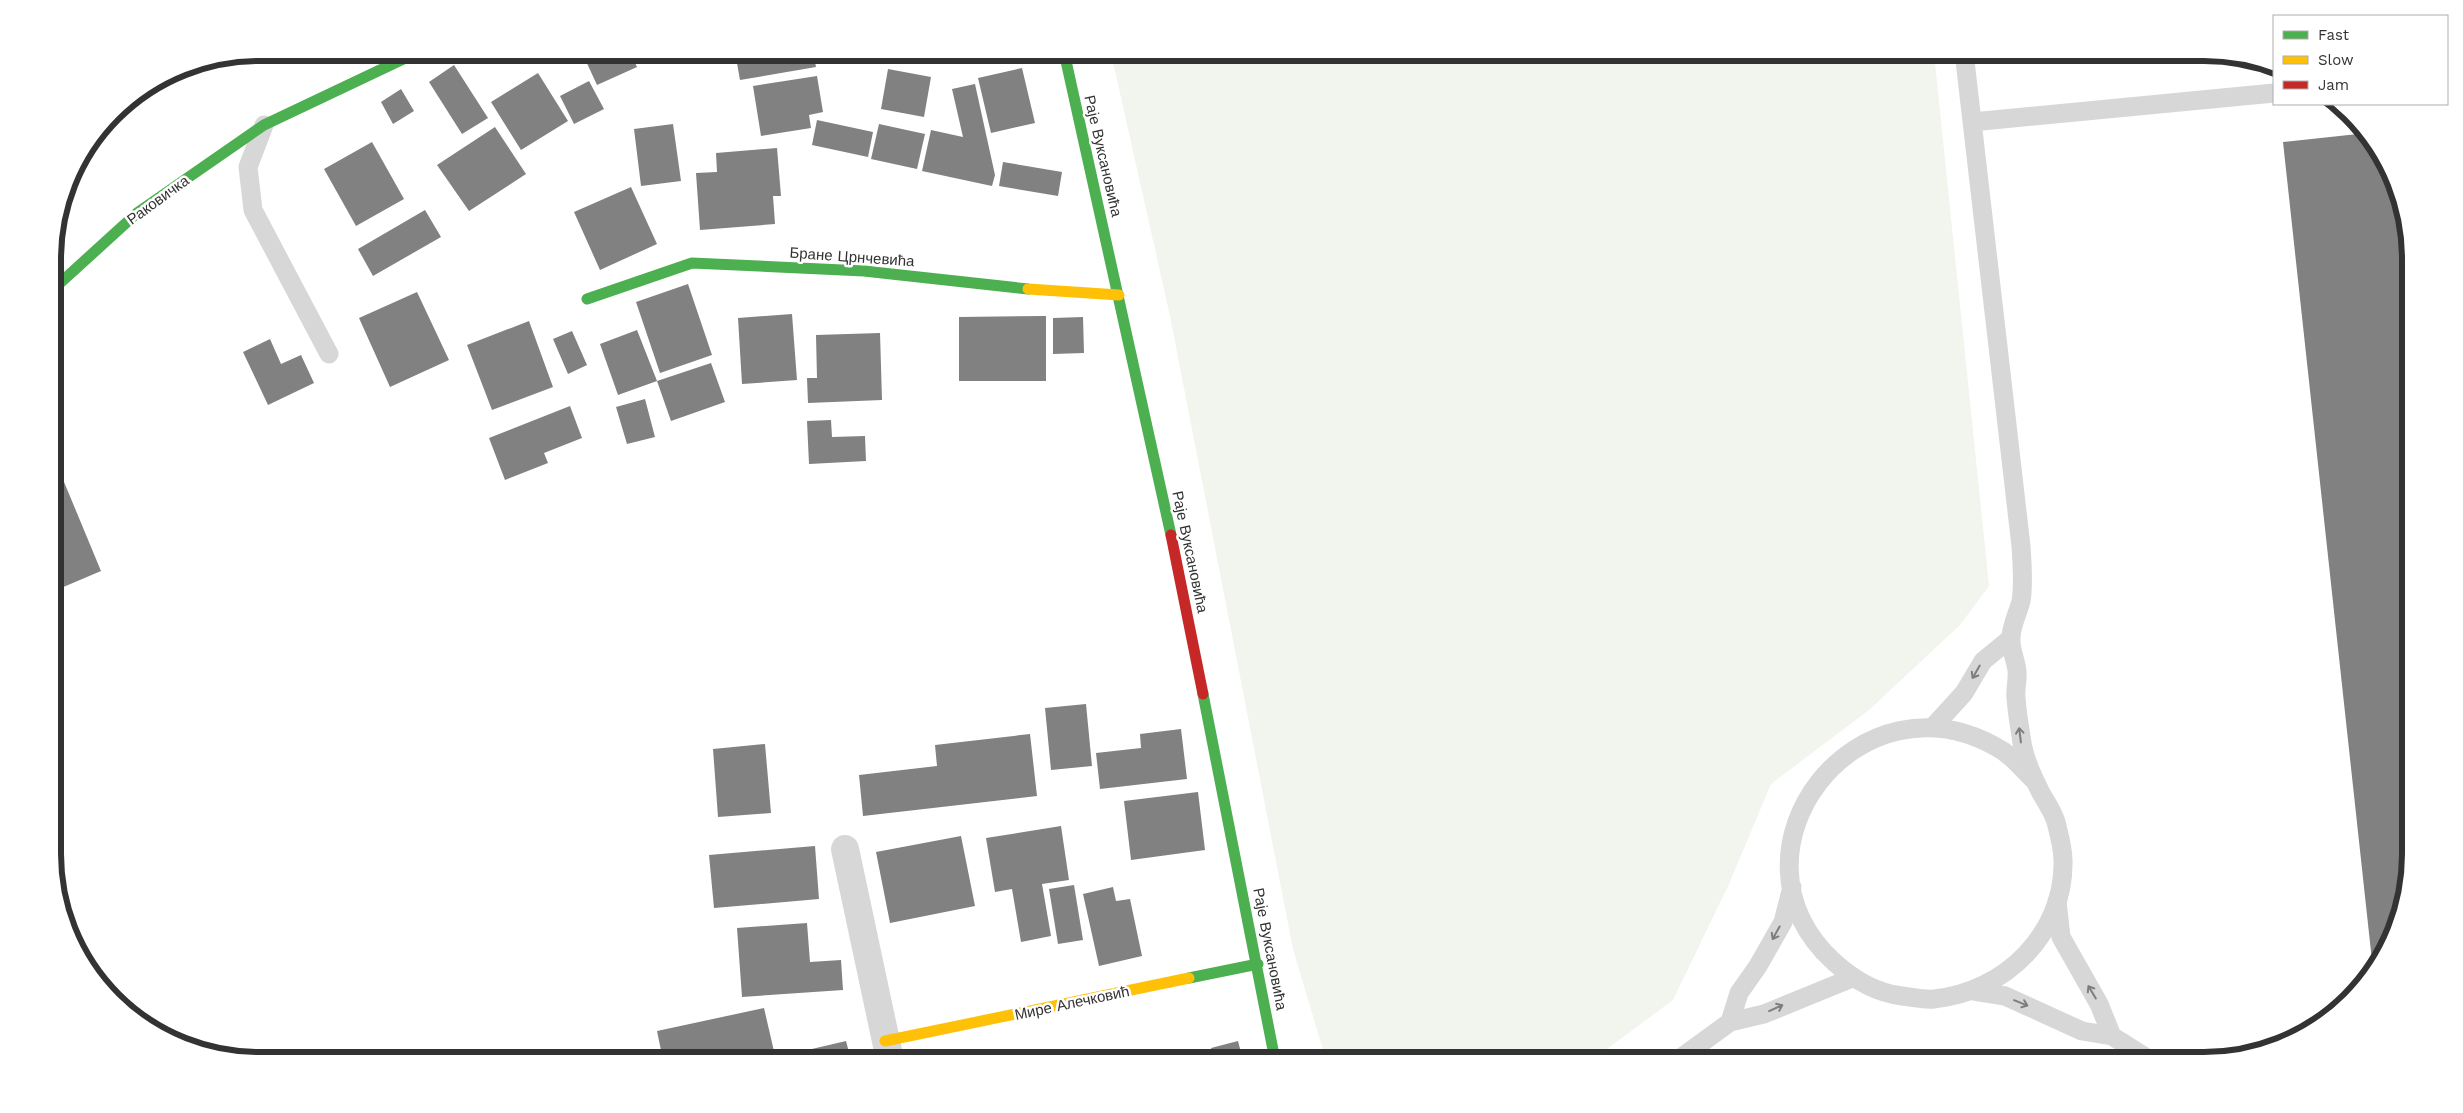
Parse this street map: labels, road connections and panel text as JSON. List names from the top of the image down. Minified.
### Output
{"streets":{"street":["Раје Вуксановића","Раковичка","Бране Црнчевића","Мире Алечковић"]},"crossings":[["Раје Вуксановића","Бране Црнчевића"],["Раје Вуксановића","Мире Алечковић"]],"legend":["Fast","Slow","Jam"]}
